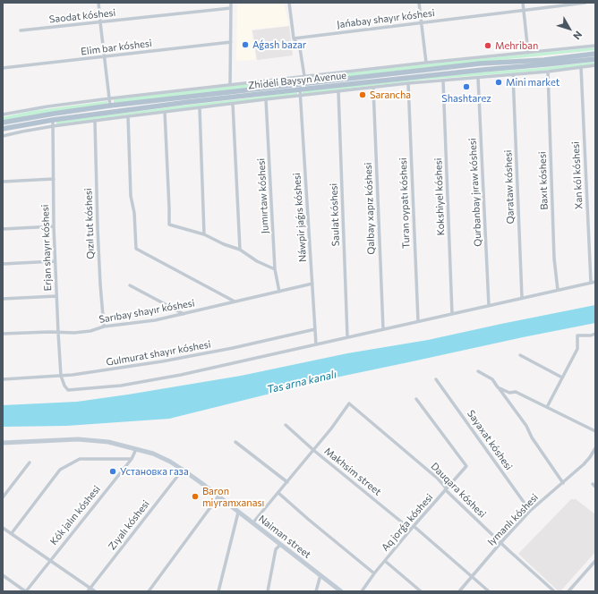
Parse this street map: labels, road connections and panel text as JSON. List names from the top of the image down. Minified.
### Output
{"streets":{"main road":["Zhideli Baysyn Avenue","Naiman street"],"street":["Saodat kóshesi","Jańabay shayır kóshesi","Elim bar kóshesi","Xan kól kóshesi","Baxıt kóshesi","Qarataw kóshesi","Qurbanbay jıraw kóshesi","Jumırtaw kóshesi","Kokshiyel kóshesi","Turan oypatı kóshesi","Qalbay xapız kóshesi","Saulat kóshesi","Náwpir jaǵıs kóshesi","Qızıl tut kóshesi","Erjan shayır kóshesi","Sarıbay shayır kóshesi","Gulmurat shayır kóshesi","Sayaxat kóshesi","Makhsim street","Dauqara kóshesi","Kók jalın kóshesi","Iymanlı kóshesi","Aq jorǵa kóshesi","Zıyalı kóshesi"]},"crossings":[["Zhideli Baysyn Avenue","Náwpir jaǵıs kóshesi"],["Zhideli Baysyn Avenue","Erjan shayır kóshesi"],["Jumırtaw kóshesi","Sarıbay shayır kóshesi"],["Náwpir jaǵıs kóshesi","Sarıbay shayır kóshesi"],["Náwpir jaǵıs kóshesi","Gulmurat shayır kóshesi"],["Qızıl tut kóshesi","Sarıbay shayır kóshesi"],["Erjan shayır kóshesi","Sarıbay shayır kóshesi"],["Erjan shayır kóshesi","Gulmurat shayır kóshesi"],["Sayaxat kóshesi","Iymanlı kóshesi"],["Makhsim street","Dauqara kóshesi"],["Makhsim street","Aq jorǵa kóshesi"],["Dauqara kóshesi","Iymanlı kóshesi"],["Dauqara kóshesi","Aq jorǵa kóshesi"],["Kók jalın kóshesi","Naiman street"],["Zıyalı kóshesi","Naiman street"]],"water":["Tas arna kanalı"],"places":["Aǵash bazar","Mehriban","Mini market","Shashtarez","Sarancha","Установка газа","Baron miyramxanası"],"north":"bottom right"}
